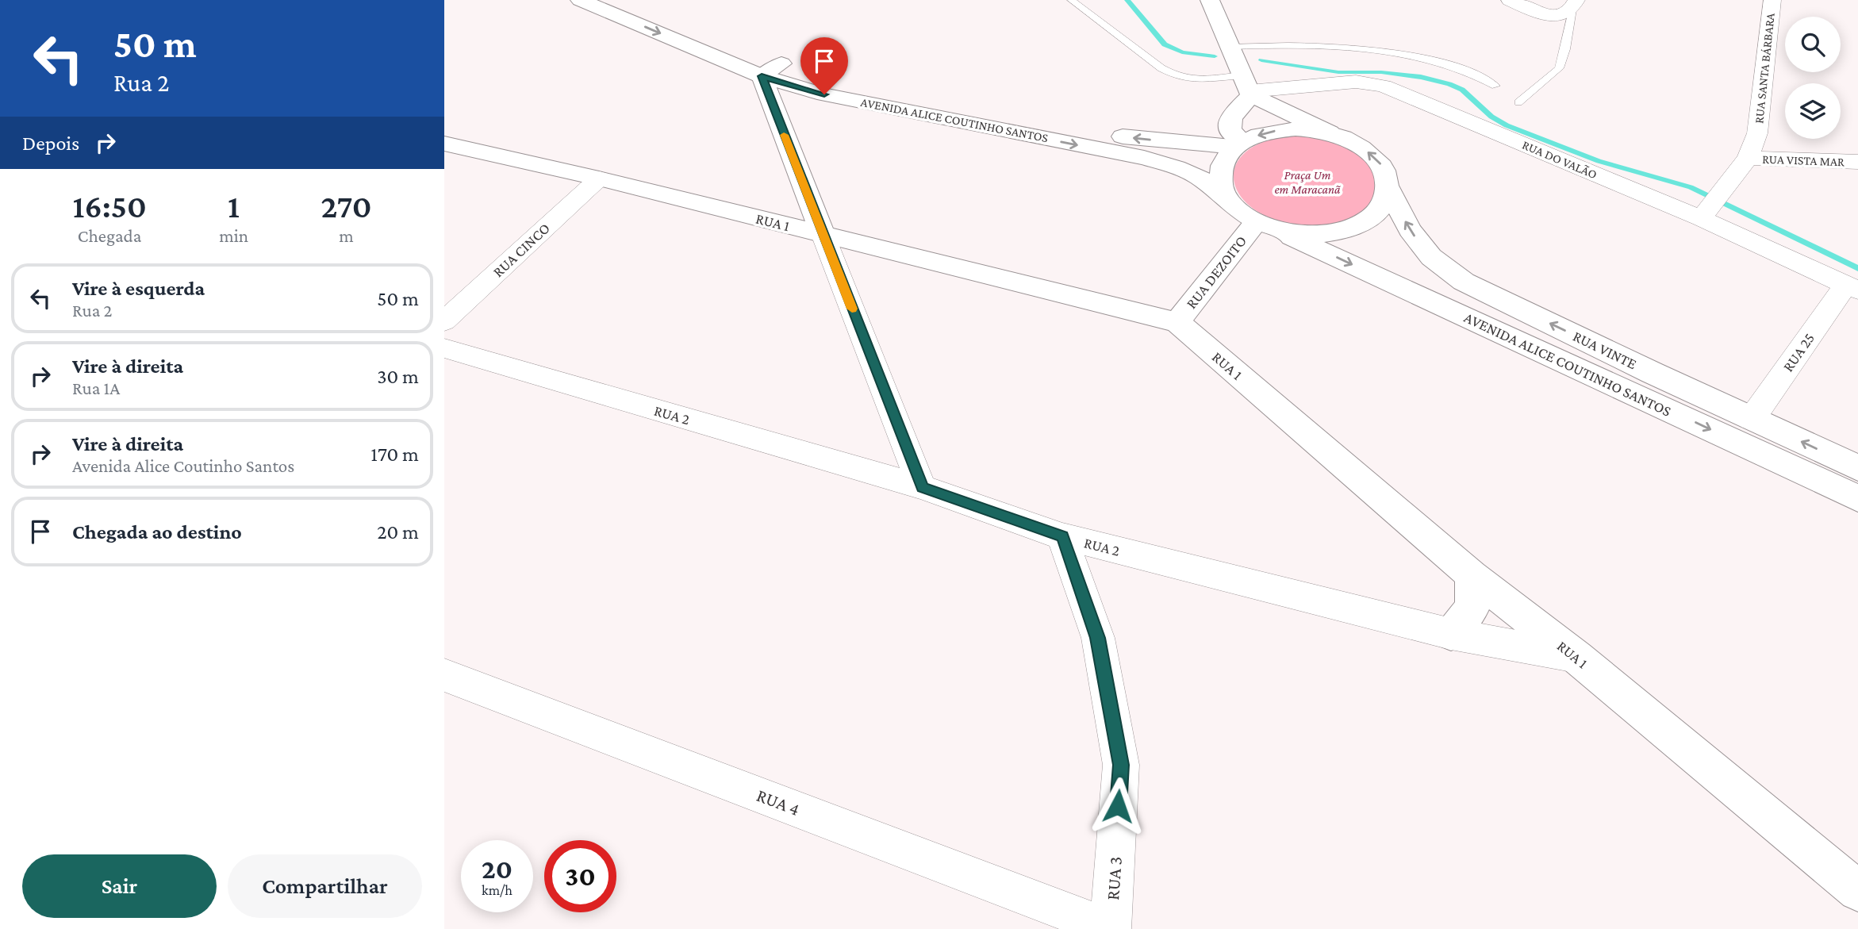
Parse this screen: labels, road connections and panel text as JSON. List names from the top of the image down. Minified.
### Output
{"streets":{"main road":["AVENIDA ALICE COUTINHO SANTOS","RUA 1","RUA DEZOITO","RUA VINTE"],"street":["RUA SANTA BÁRBARA","RUA DO VALÃO","RUA VISTA MAR","RUA CINCO","RUA 25","RUA 2","RUA 4","RUA 3"]},"crossings":[["RUA SANTA BÁRBARA","RUA DO VALÃO"],["RUA SANTA BÁRBARA","RUA VISTA MAR"],["AVENIDA ALICE COUTINHO SANTOS","RUA DEZOITO"],["AVENIDA ALICE COUTINHO SANTOS","RUA VINTE"],["RUA DO VALÃO","RUA 25"],["RUA 1","RUA CINCO"],["RUA 1","RUA DEZOITO"],["RUA 1","RUA 2"],["RUA DEZOITO","RUA VINTE"],["RUA VINTE","RUA 25"],["RUA 2","RUA 3"],["RUA 4","RUA 3"]],"one_way":["RUA VINTE"],"parks":["Praça Um em Maracanã"],"page":{"turn":["50 m","Rua 2"],"then":"Depois","eta":["16:50","Chegada","1","min","270","m"],"list":[{"name":"Vire à esquerda","note":"Rua 2","value":"50 m"},{"name":"Vire à direita","note":"Rua 1A","value":"30 m"},{"name":"Vire à direita","note":"Avenida Alice Coutinho Santos","value":"170 m"},{"name":"Chegada ao destino","value":"20 m"}],"speed":"20 km/h","limit":"30","buttons":["Sair","Compartilhar"]}}
